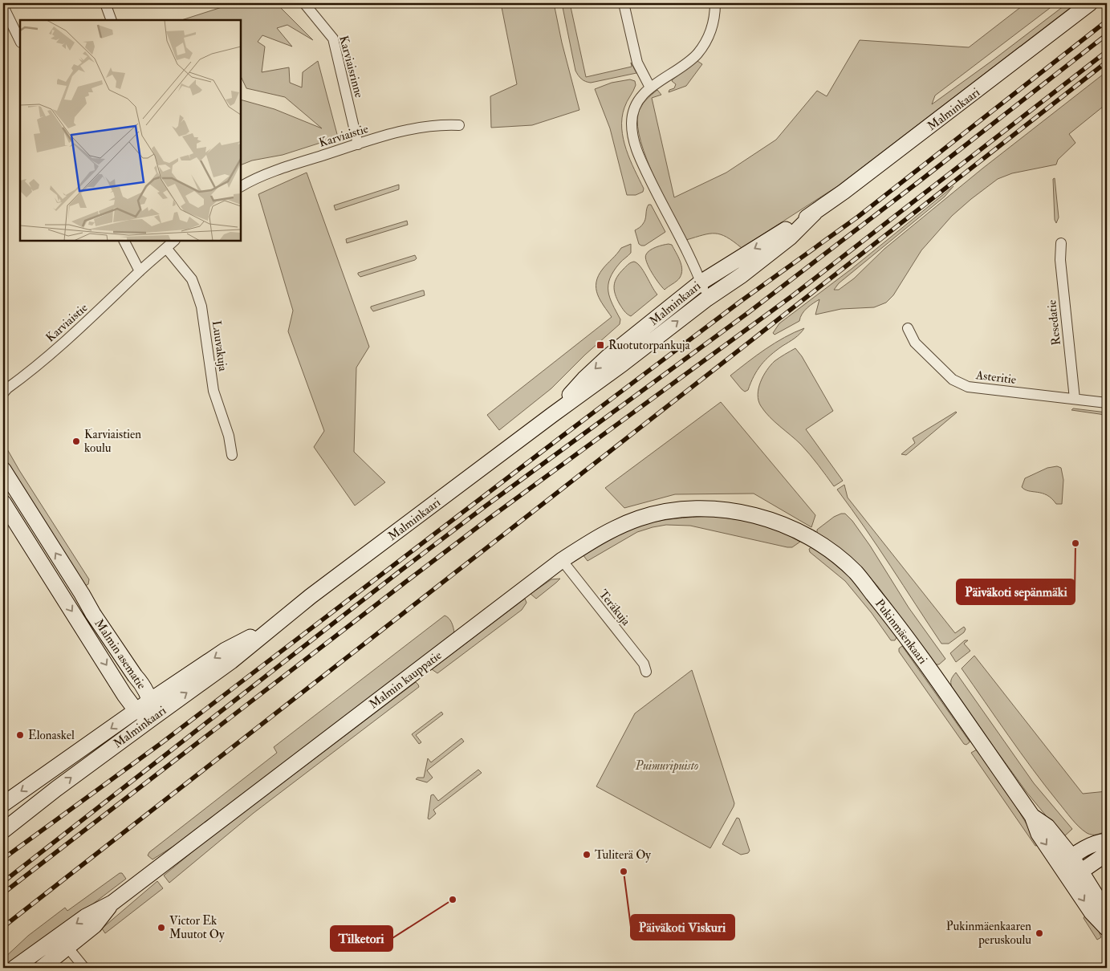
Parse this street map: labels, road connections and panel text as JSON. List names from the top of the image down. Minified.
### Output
{"streets":{"main road":["Malminkaari","Pukinmäenkaari","Malmin asematie","Malmin kauppatie"],"street":["Karviaisrinne","Karviaistie","Resedatie","Luuvakuja","Asteritie","Teräkuja"]},"crossings":[["Karviaisrinne","Karviaistie"],["Malminkaari","Malmin asematie"],["Karviaistie","Luuvakuja"],["Resedatie","Asteritie"],["Teräkuja","Malmin kauppatie"],["Pukinmäenkaari","Malmin kauppatie"]],"parks":["Puimuripuisto"],"places":{"transit":["Ruotutorpankuja"],"other":["Karviaistien koulu","Päiväkoti sepänmäki","Elonaskel","Tuliterä Oy","Päiväkoti Viskuri","Tilketori","Victor Ek Muutot Oy","Pukinmäenkaaren peruskoulu"]}}
